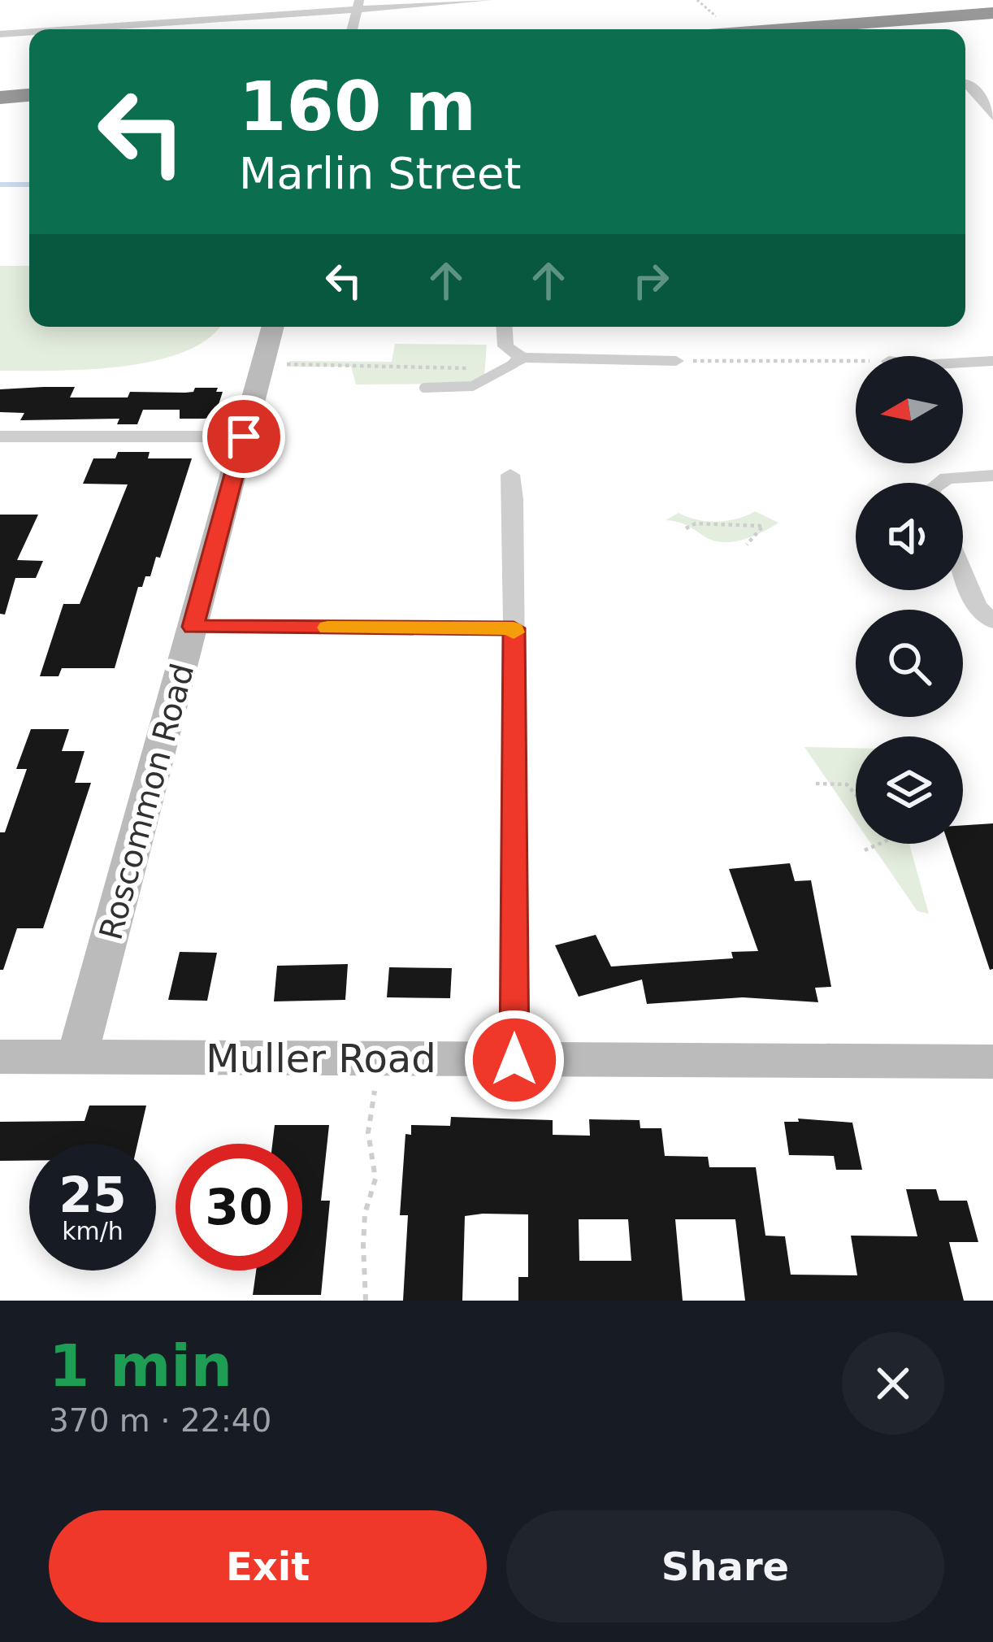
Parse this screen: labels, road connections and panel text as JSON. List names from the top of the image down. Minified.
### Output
{"streets":{"street":["Roscommon Road","Muller Road"]},"crossings":[["Roscommon Road","Muller Road"]],"north":"left","page":{"turn":["160 m","Marlin Street"],"speed":"25 km/h","limit":"30","heading":["1 min","370 m · 22:40"],"buttons":["Exit","Share"]}}
